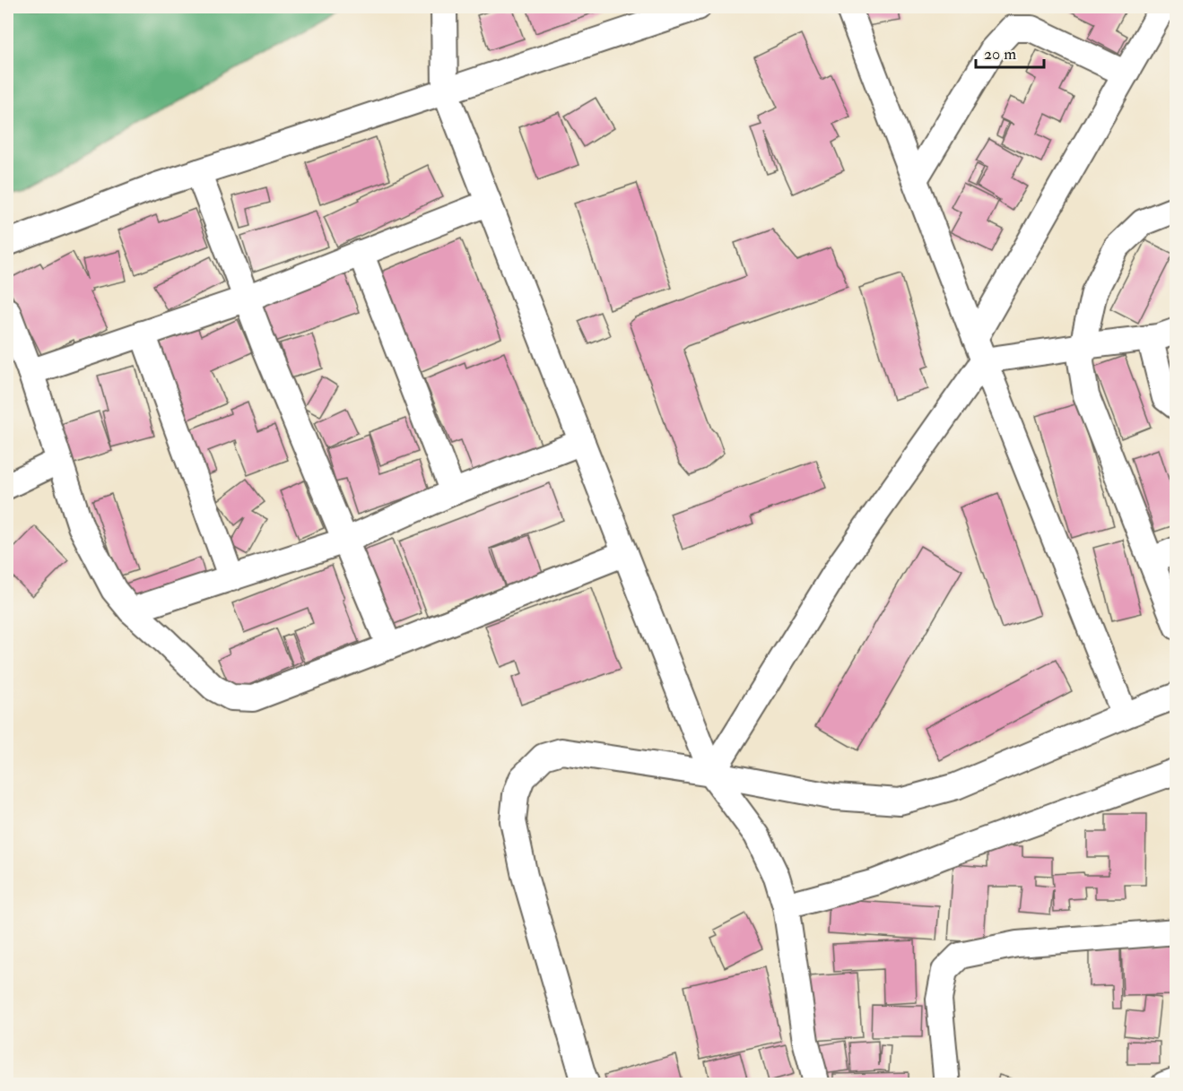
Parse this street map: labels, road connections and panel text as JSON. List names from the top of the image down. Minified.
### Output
{"scale_bar":"20 m"}
